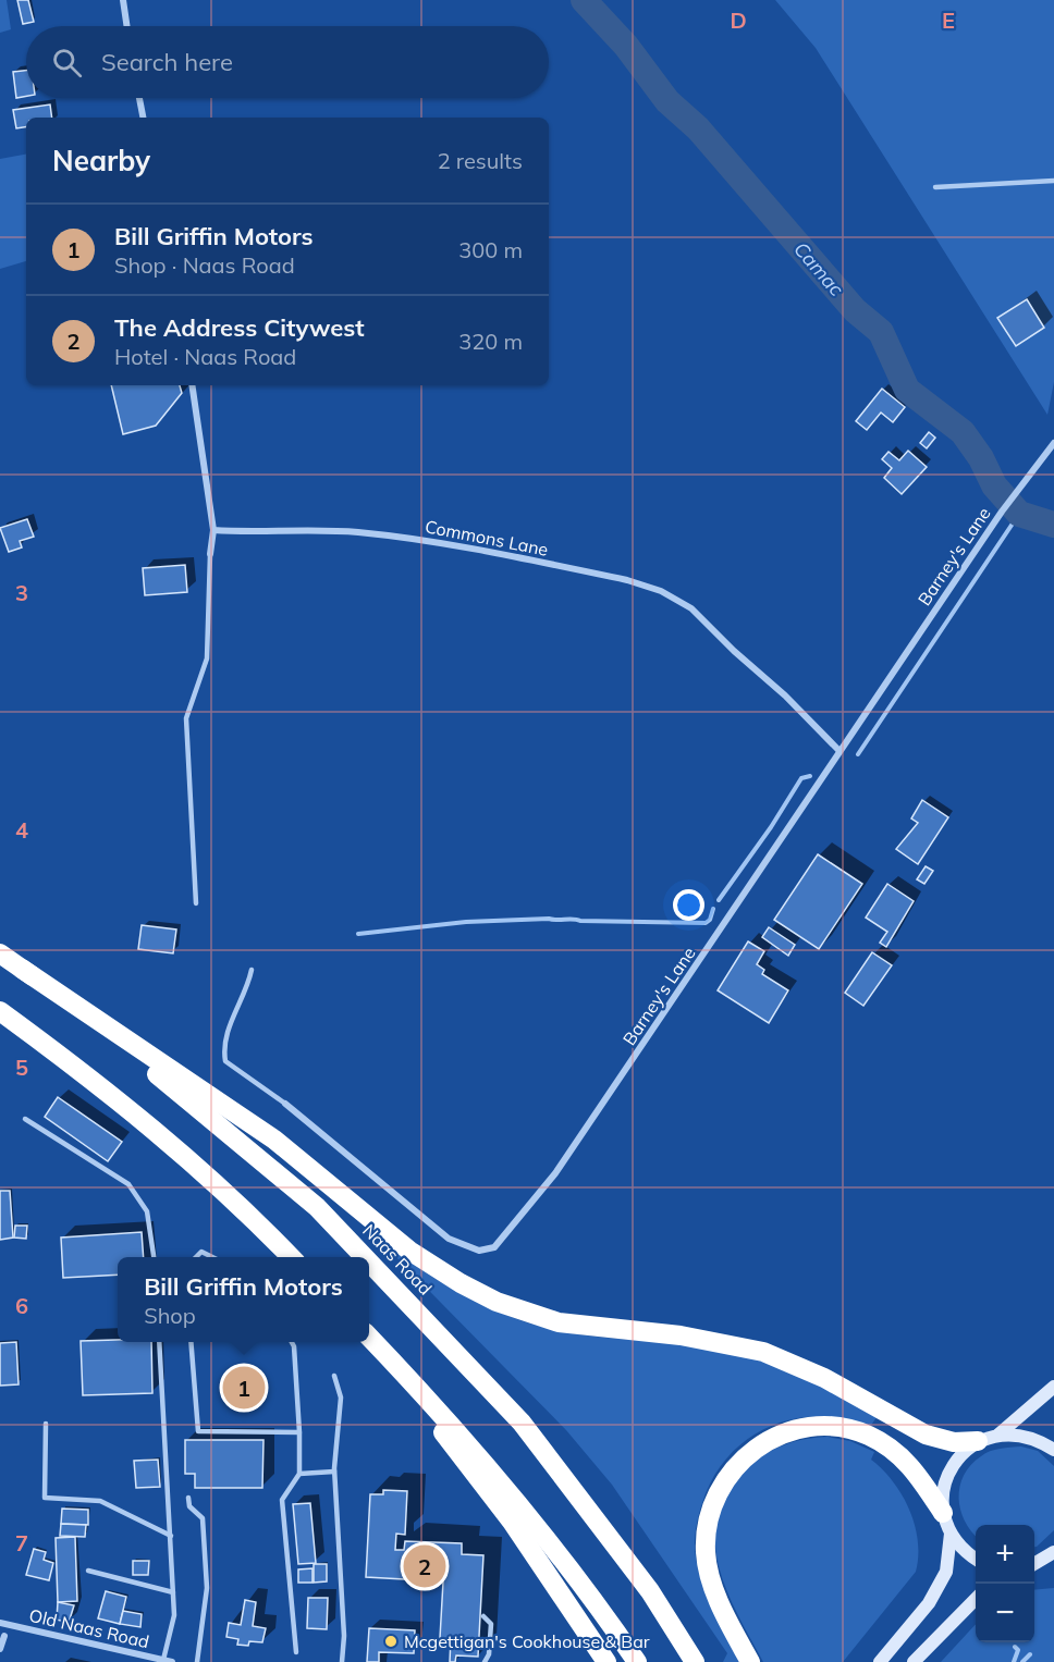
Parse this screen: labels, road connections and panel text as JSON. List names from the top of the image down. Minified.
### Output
{"streets":{"highway":["Naas Road"],"street":["Commons Lane","Barney's Lane","Old Naas Road"]},"crossings":[["Commons Lane","Barney's Lane"]],"water":["Camac"],"places":["Mcgettigan's Cookhouse & Bar"],"page":{"search":"Search here","heading":["Nearby","2 results"],"list":[{"mark":"1","name":"Bill Griffin Motors","note":"Shop · Naas Road","value":"300 m"},{"mark":"2","name":"The Address Citywest","note":"Hotel · Naas Road","value":"320 m"}],"popup":["Bill Griffin Motors","Shop"],"pins":["1","2"],"map_buttons":["+","−"]},"grid":{"columns":["D","E"],"rows":["3","4","5","6","7"]}}
